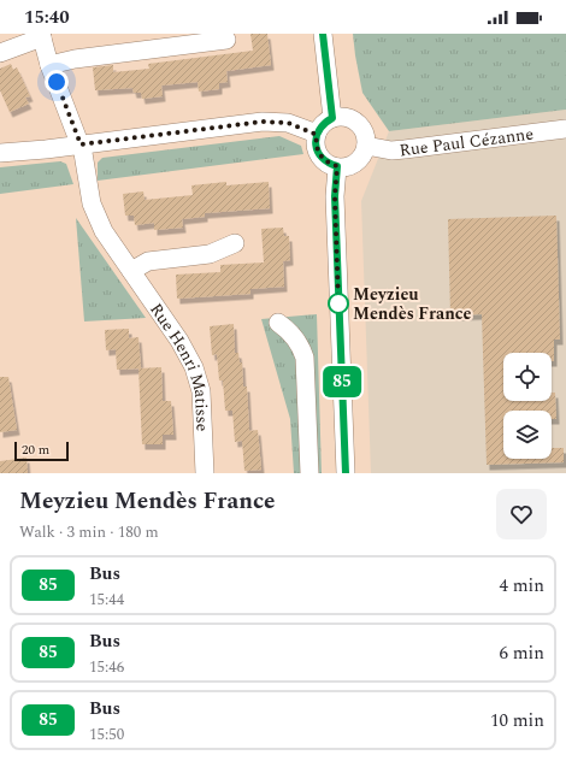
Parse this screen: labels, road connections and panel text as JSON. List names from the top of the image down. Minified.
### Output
{"streets":{"street":["Rue Paul Cézanne","Rue Henri Matisse"]},"places":["Meyzieu Mendès France"],"lines":["bus line 85"],"scale_bar":"20 m","page":{"status":"15:40","on_map":"85","scale":"20 m","heading":["Meyzieu Mendès France","Walk · 3 min · 180 m"],"list":[{"mark":"85","name":"Bus","note":"15:44","value":"4 min"},{"mark":"85","name":"Bus","note":"15:46","value":"6 min"},{"mark":"85","name":"Bus","note":"15:50","value":"10 min"}]}}
